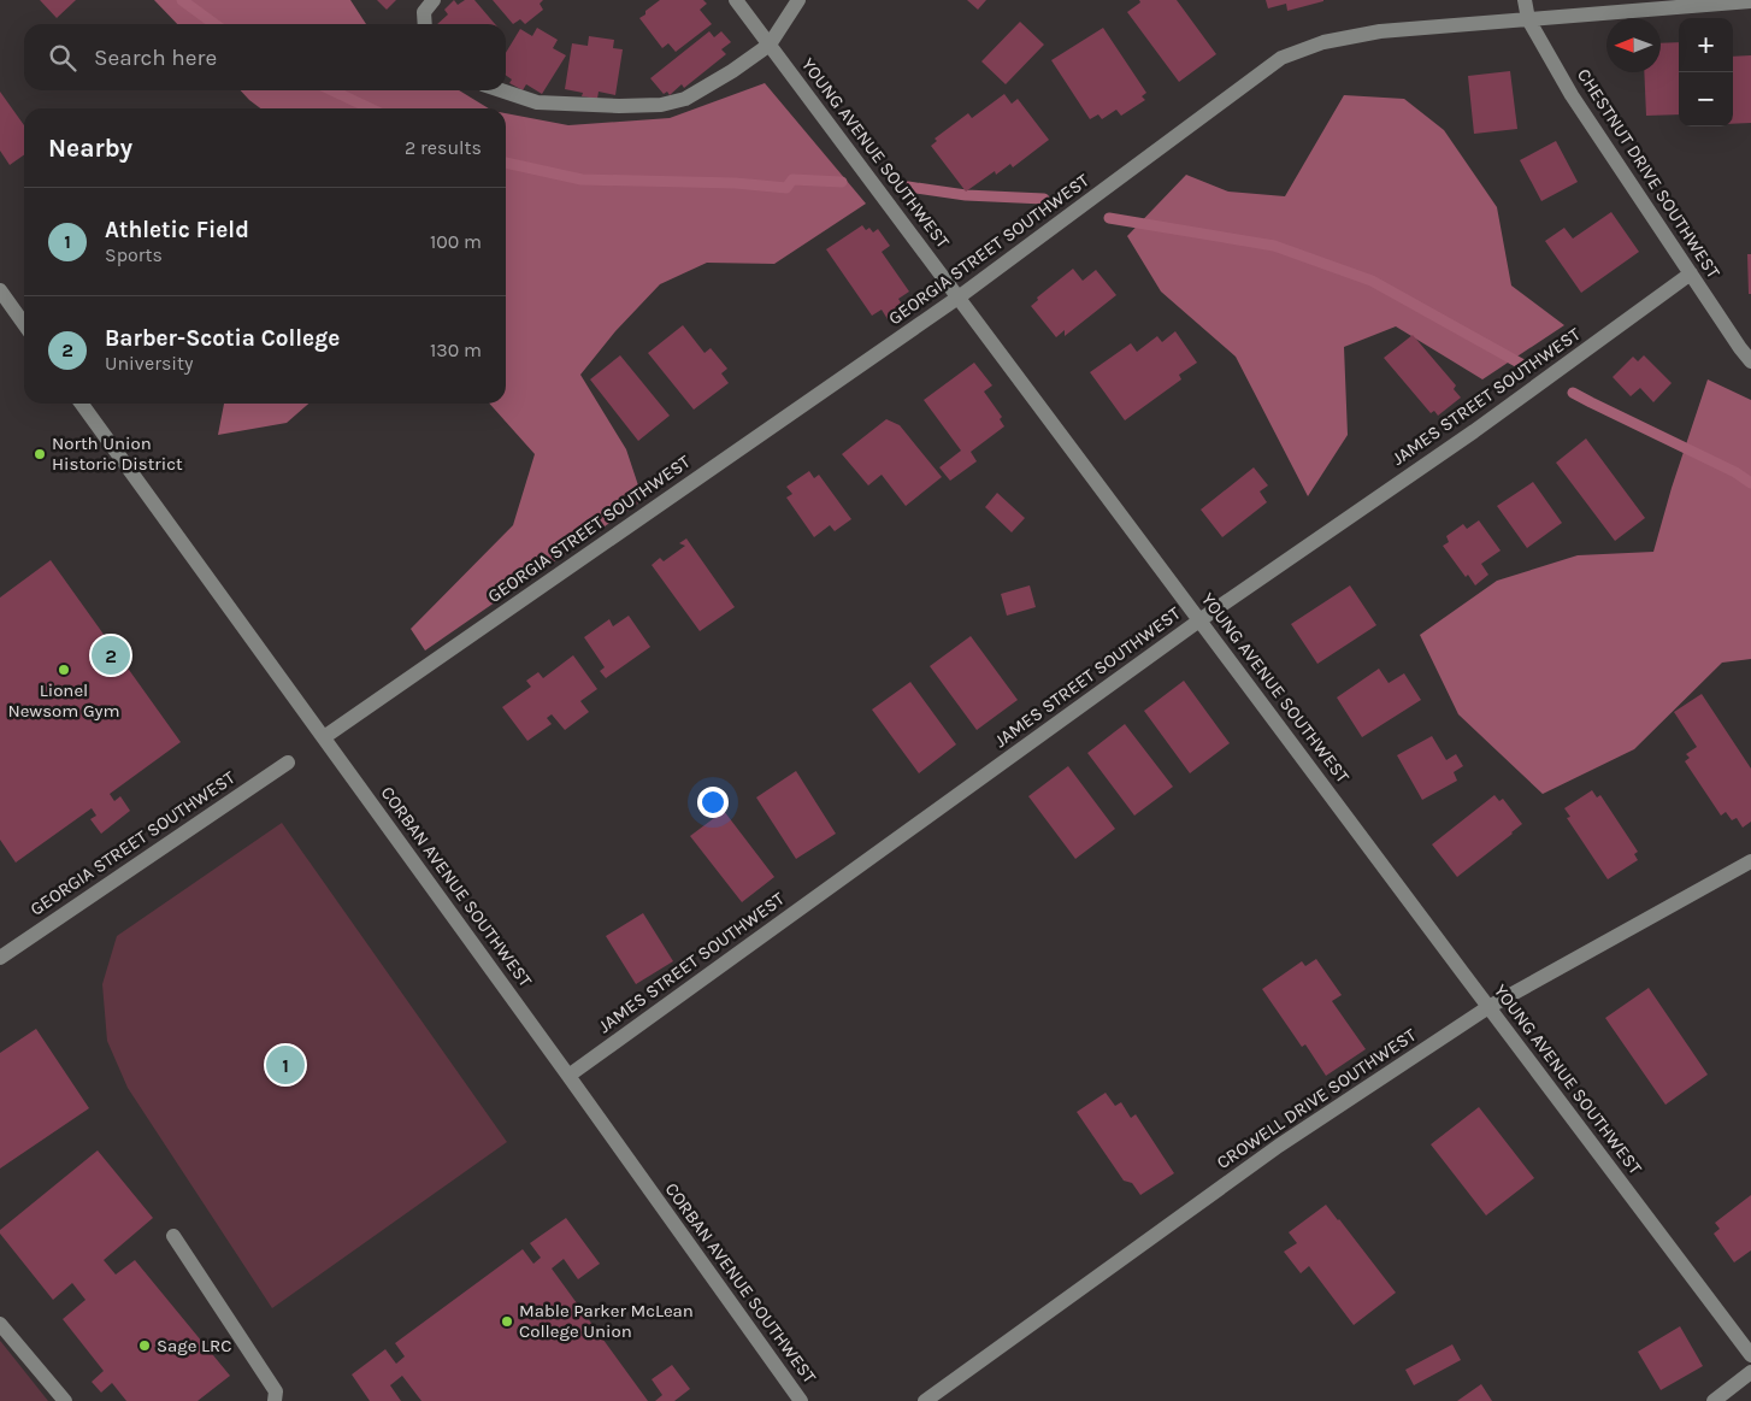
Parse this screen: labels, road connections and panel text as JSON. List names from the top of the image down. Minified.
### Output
{"streets":{"street":["YOUNG AVENUE SOUTHWEST","CHESTNUT DRIVE SOUTHWEST","GEORGIA STREET SOUTHWEST","JAMES STREET SOUTHWEST","CORBAN AVENUE SOUTHWEST","CROWELL DRIVE SOUTHWEST"]},"crossings":[["YOUNG AVENUE SOUTHWEST","GEORGIA STREET SOUTHWEST"],["YOUNG AVENUE SOUTHWEST","JAMES STREET SOUTHWEST"],["YOUNG AVENUE SOUTHWEST","CROWELL DRIVE SOUTHWEST"],["CHESTNUT DRIVE SOUTHWEST","GEORGIA STREET SOUTHWEST"],["CHESTNUT DRIVE SOUTHWEST","JAMES STREET SOUTHWEST"],["GEORGIA STREET SOUTHWEST","CORBAN AVENUE SOUTHWEST"],["JAMES STREET SOUTHWEST","CORBAN AVENUE SOUTHWEST"]],"places":["North Union Historic District","Lionel Newsom Gym","Mable Parker McLean College Union","Sage LRC"],"north":"left","page":{"map_buttons":["+","−"],"search":"Search here","heading":["Nearby","2 results"],"list":[{"mark":"1","name":"Athletic Field","note":"Sports","value":"100 m"},{"mark":"2","name":"Barber-Scotia College","note":"University","value":"130 m"}],"pins":["2","1"]}}
